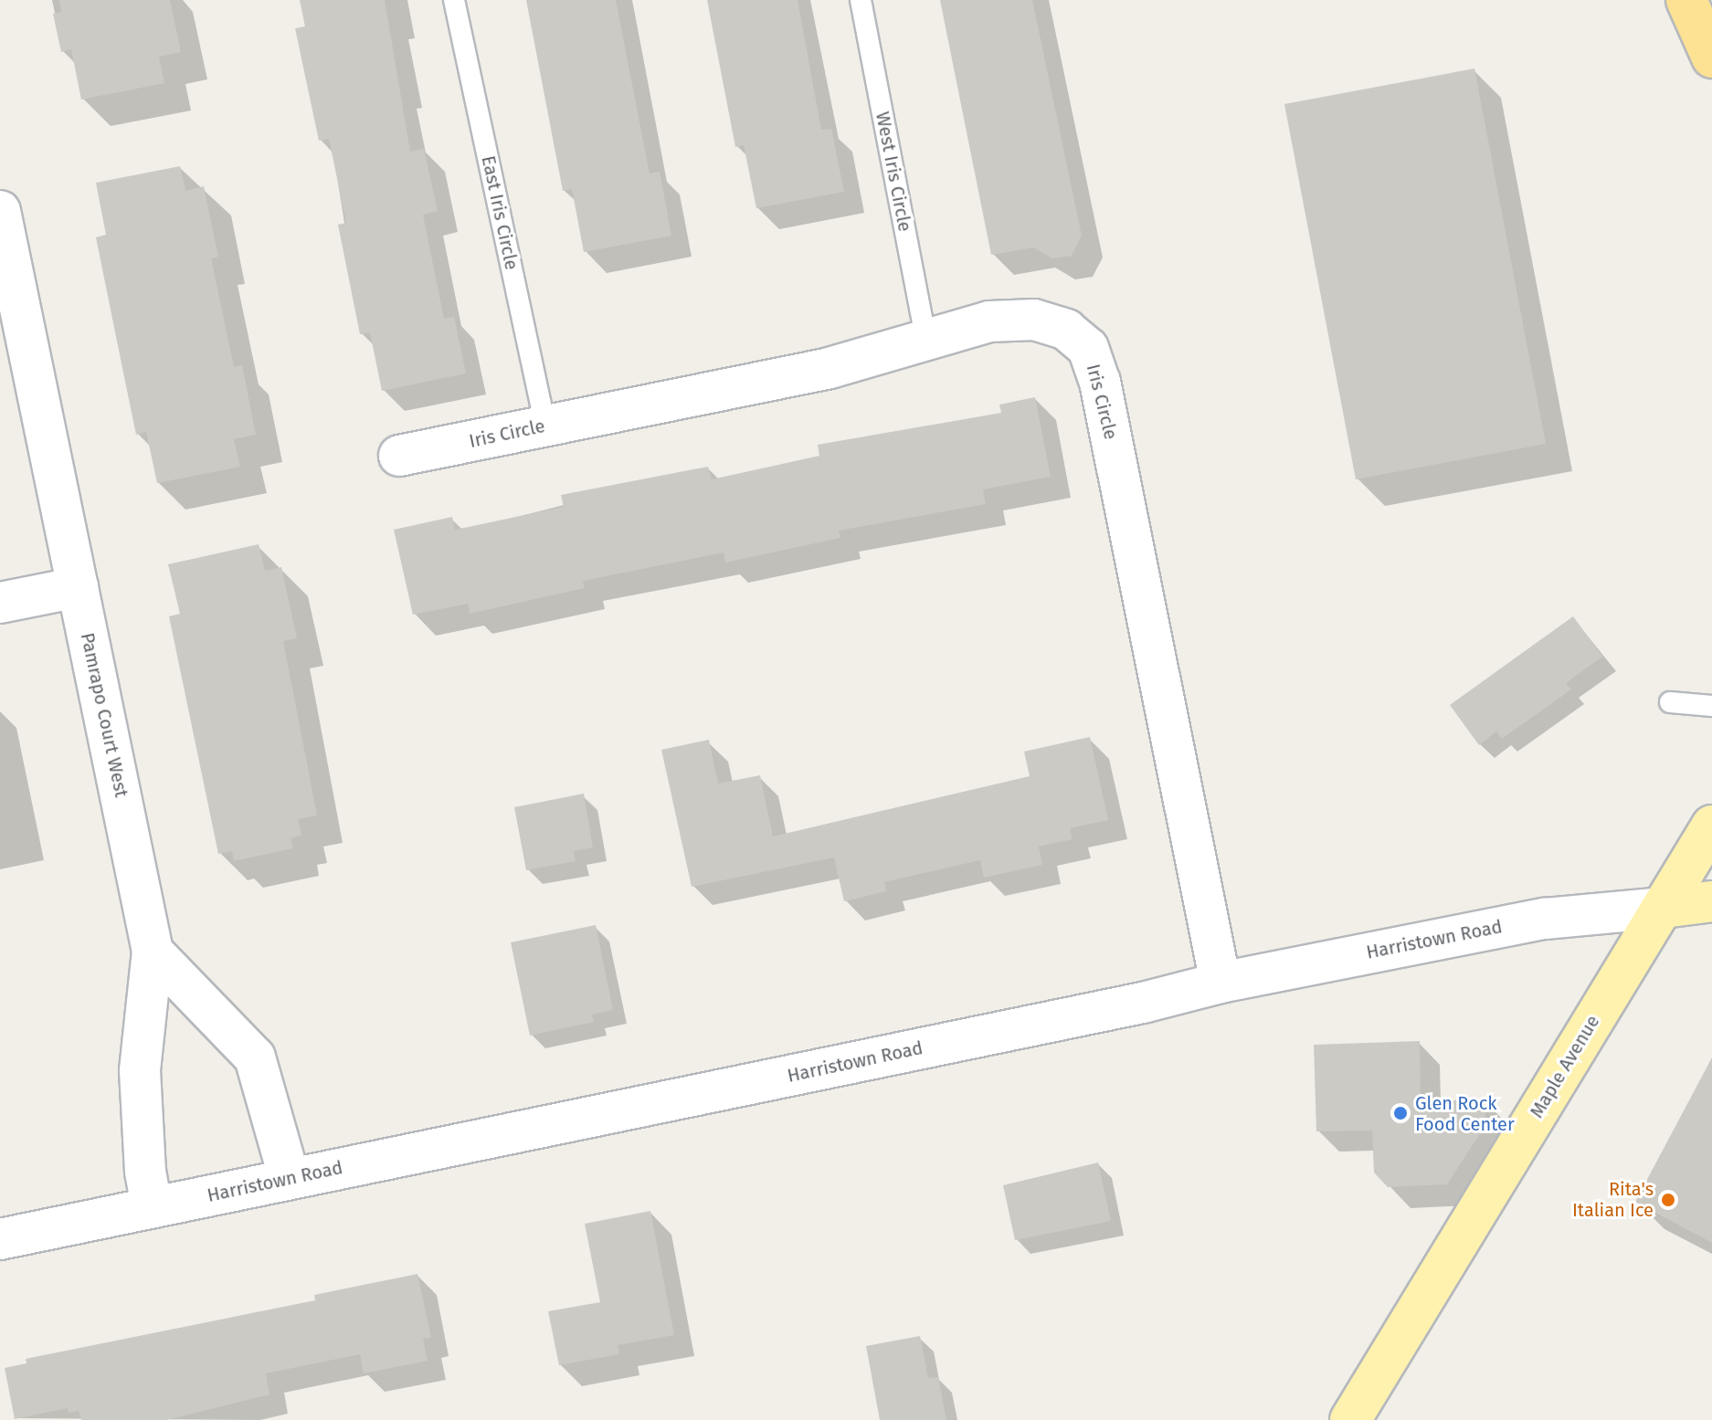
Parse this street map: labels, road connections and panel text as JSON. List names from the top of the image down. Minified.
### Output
{"streets":{"main road":["Harristown Road","Maple Avenue"],"street":["Iris Circle","Pamrapo Court West"],"lane":["West Iris Circle","East Iris Circle"]},"crossings":[["West Iris Circle","Iris Circle"],["East Iris Circle","Iris Circle"],["Iris Circle","Harristown Road"],["Harristown Road","Maple Avenue"]],"places":["Glen Rock Food Center","Rita's Italian Ice"]}
